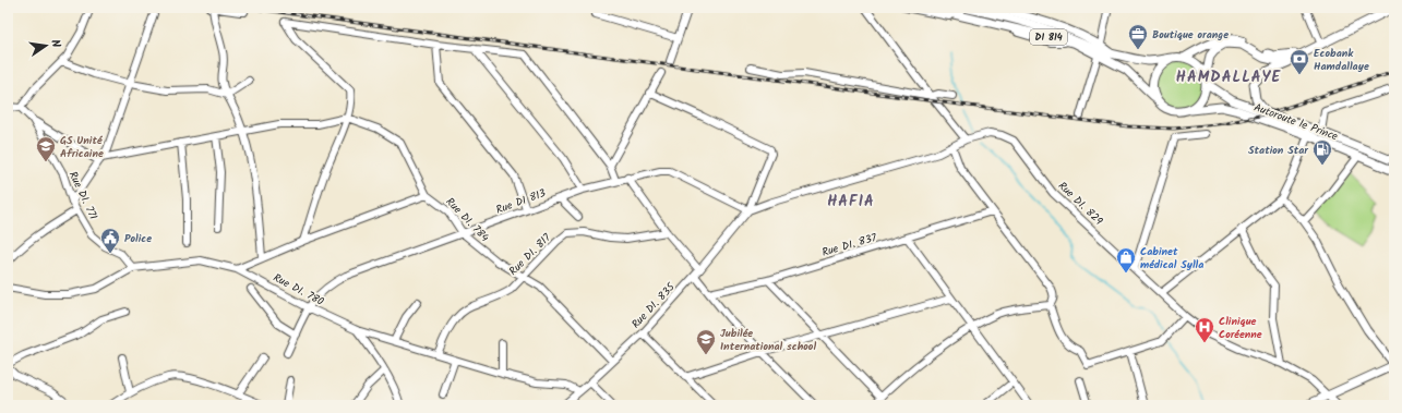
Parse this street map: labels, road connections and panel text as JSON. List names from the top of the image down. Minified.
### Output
{"streets":{"main road":["DI 814","Autoroute le Prince"],"street":["Rue DI. 771","Rue DI 813","Rue DI. 829","Rue DI. 784","Rue DI. 837","Rue DI. 817","Rue DI. 780","Rue DI. 835"]},"crossings":[["DI 814","Autoroute le Prince"],["Rue DI. 771","Rue DI. 780"],["Rue DI 813","Rue DI. 829"],["Rue DI 813","Rue DI. 784"],["Rue DI 813","Rue DI. 780"],["Rue DI 813","Rue DI. 835"],["Rue DI. 829","Rue DI. 835"],["Rue DI. 784","Rue DI. 817"],["Rue DI. 784","Rue DI. 835"],["Rue DI. 817","Rue DI. 780"],["Rue DI. 780","Rue DI. 835"]],"districts":["HAMDALLAYE","HAFIA"],"places":{"office":["Boutique orange"],"bank":["Ecobank Hamdallaye"],"school or university":["GS Unité Africaine","Jubilée International school"],"fuel station":["Station Star"],"public building":["Police"],"shop":["Cabinet médical Sylla"],"hospital":["Clinique Coréenne"]},"north":"right"}
